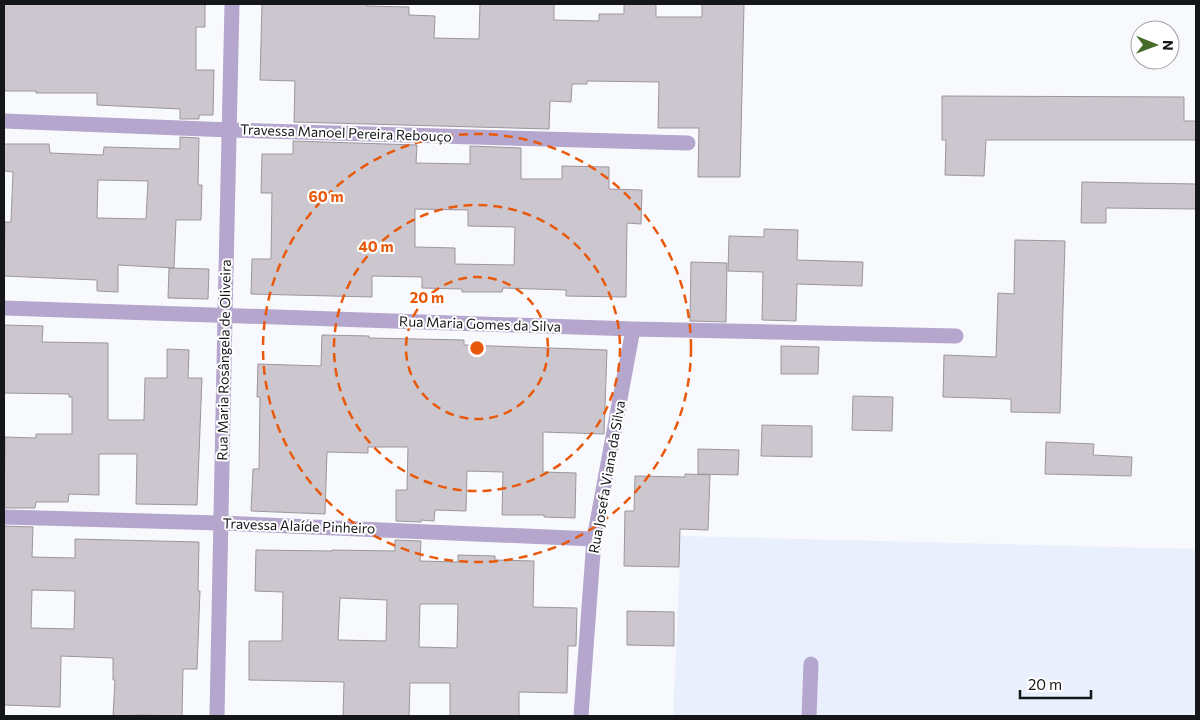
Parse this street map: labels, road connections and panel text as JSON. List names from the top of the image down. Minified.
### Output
{"streets":{"street":["Travessa Manoel Pereira Rebouço","Rua Maria Gomes da Silva","Rua Maria Rosângela de Oliveira","Rua Josefa Viana da Silva","Travessa Alaíde Pinheiro"]},"crossings":[["Travessa Manoel Pereira Rebouço","Rua Maria Rosângela de Oliveira"],["Rua Maria Gomes da Silva","Rua Maria Rosângela de Oliveira"],["Rua Maria Gomes da Silva","Rua Josefa Viana da Silva"],["Rua Maria Rosângela de Oliveira","Travessa Alaíde Pinheiro"],["Rua Josefa Viana da Silva","Travessa Alaíde Pinheiro"]],"scale_bar":"20 m","north":"right","rings":["60 m","40 m","20 m"]}
